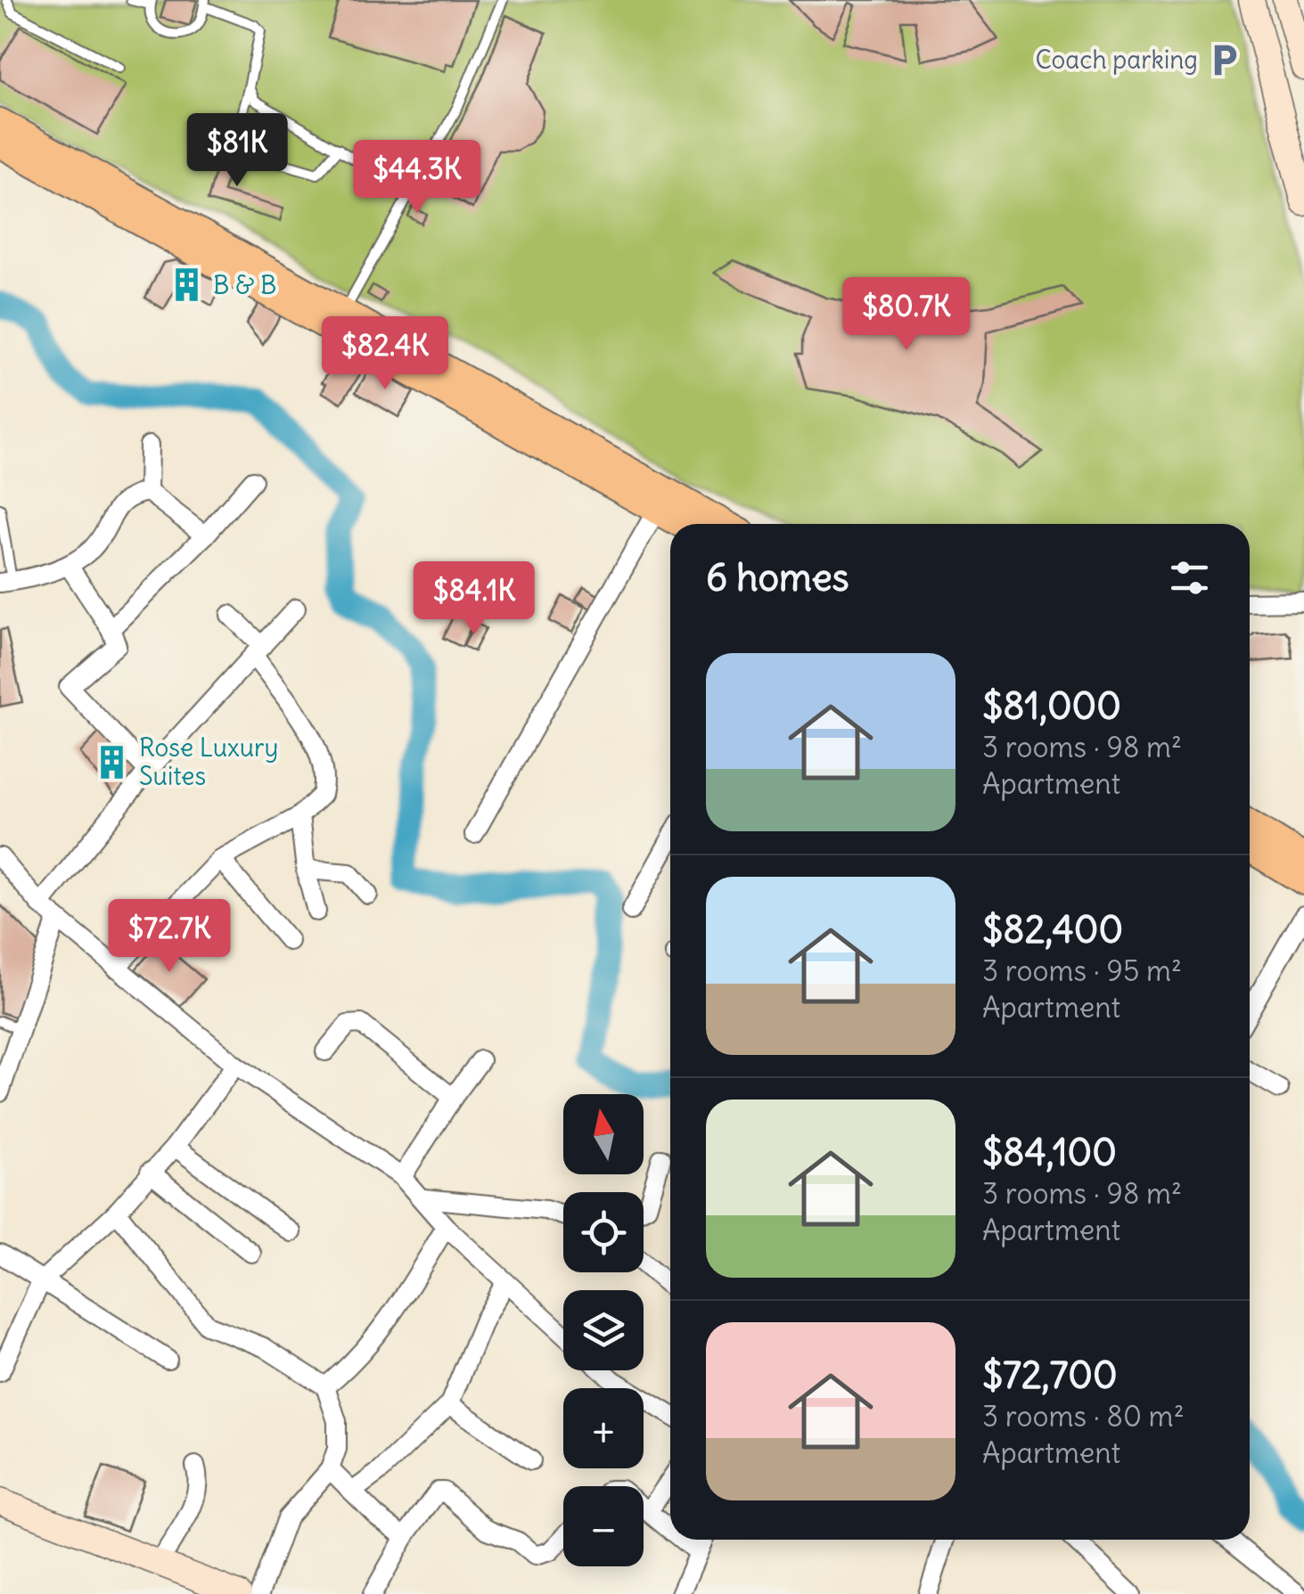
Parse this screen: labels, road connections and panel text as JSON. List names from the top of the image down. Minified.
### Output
{"places":{"parking":["Coach parking"],"building":["B & B","Rose Luxury Suites"]},"north":"top","page":{"price":["$81K","$44.3K","$80.7K","$82.4K","$84.1K","$72.7K"],"heading":"6 homes","list":[{"name":"$81,000","note":"3 rooms · 98 m² · Apartment"},{"name":"$82,400","note":"3 rooms · 95 m² · Apartment"},{"name":"$84,100","note":"3 rooms · 98 m² · Apartment"},{"name":"$72,700","note":"3 rooms · 80 m² · Apartment"}],"map_buttons":["+","−"]}}
